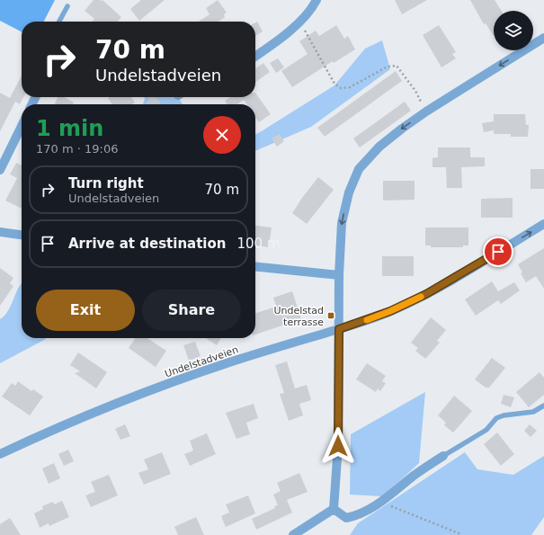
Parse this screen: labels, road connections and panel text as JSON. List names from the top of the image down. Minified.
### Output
{"streets":{"street":["Undelstadveien"]},"one_way":["Undelstadveien"],"places":{"transit":["Undelstad terrasse"]},"page":{"turn":["70 m","Undelstadveien"],"heading":["1 min","170 m · 19:06"],"list":[{"name":"Turn right","note":"Undelstadveien","value":"70 m"},{"name":"Arrive at destination","value":"100 m"}],"buttons":["Exit","Share"]}}
